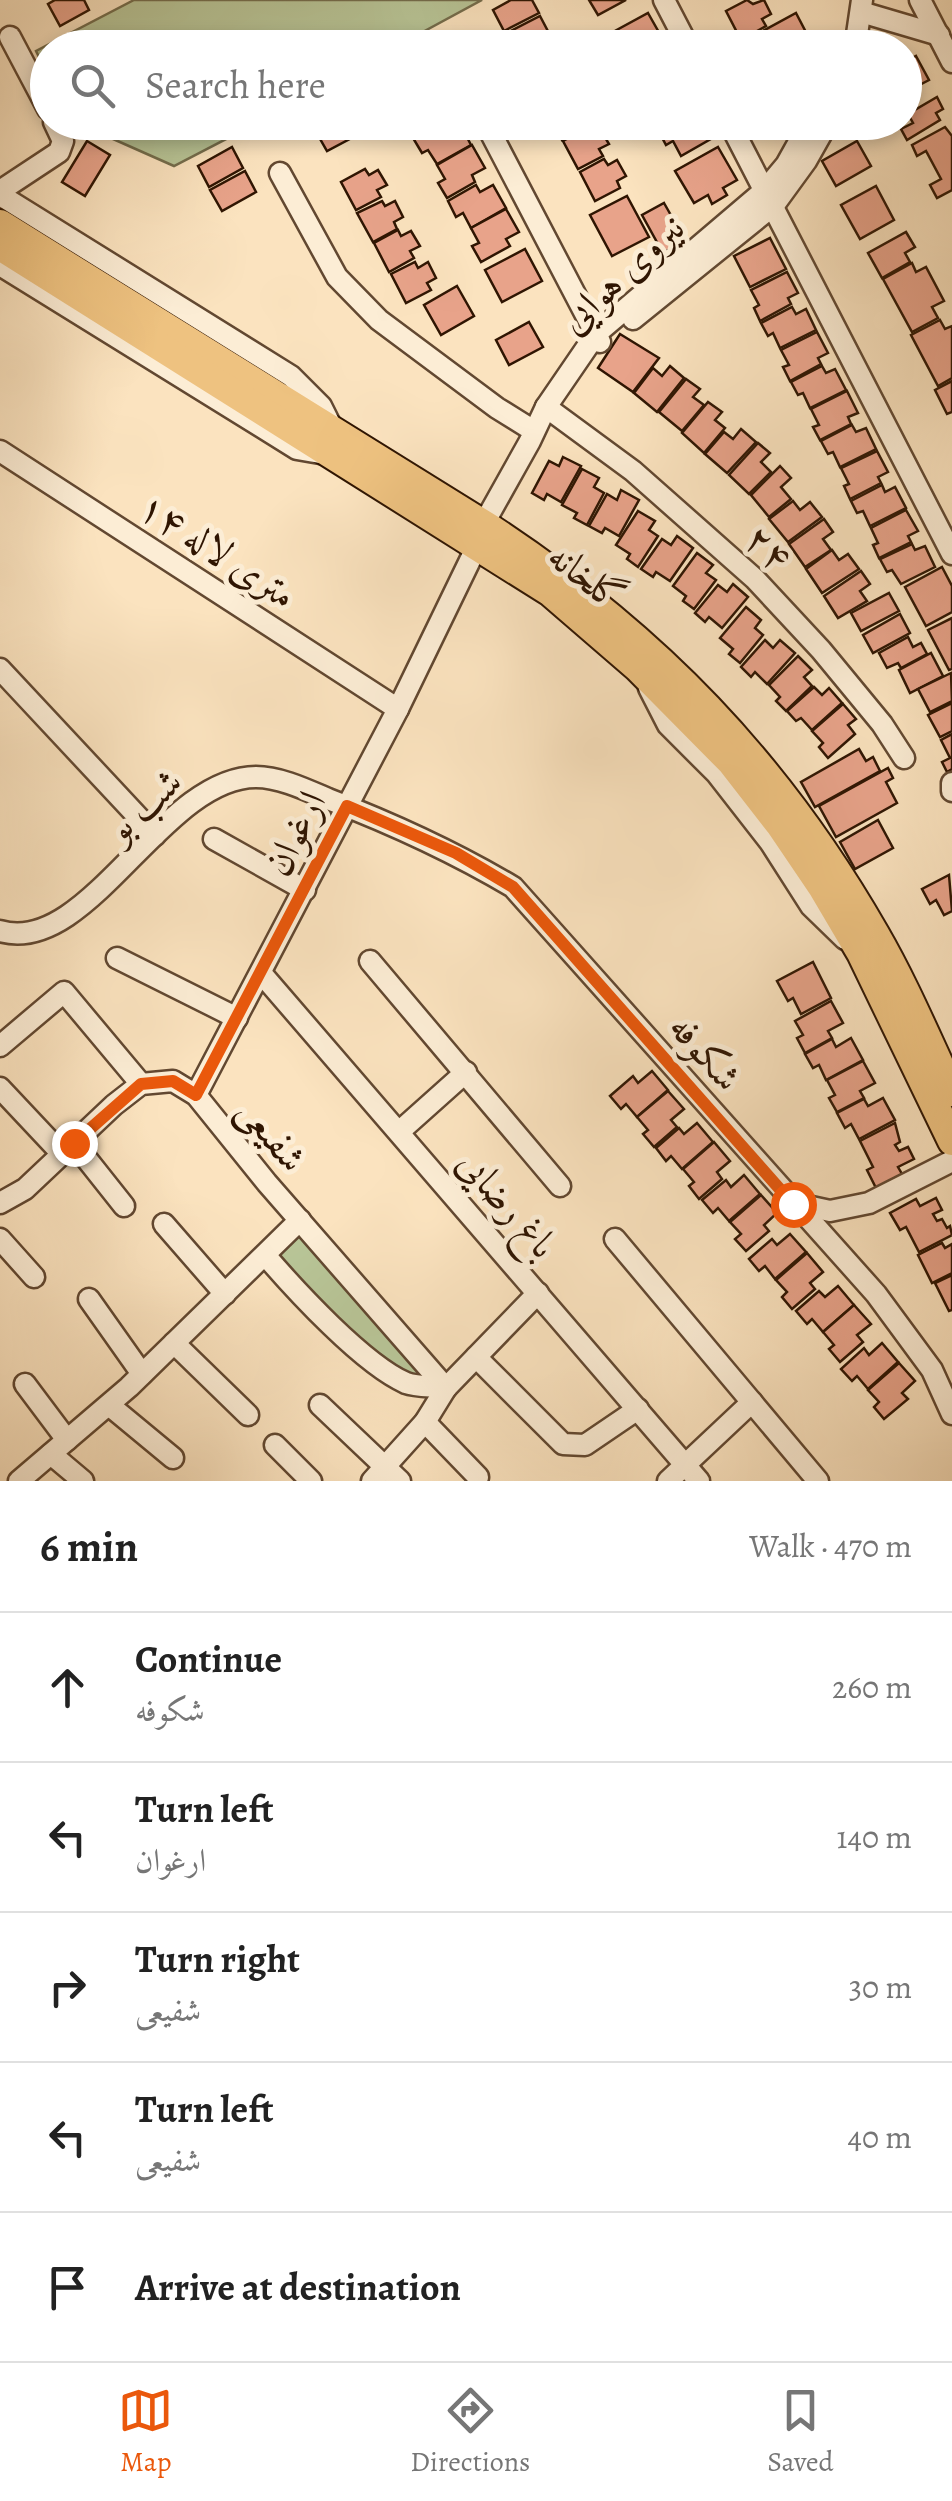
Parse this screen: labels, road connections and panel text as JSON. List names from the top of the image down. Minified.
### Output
{"streets":{"main road":["گلخانه"],"street":["نیروی هوایی","۲۴","۱۴ متری لاله","شب بو","ارغوان","شکوفه","شفیعی","باغ رضایی"]},"crossings":[["نیروی هوایی","۲۴"],["نیروی هوایی","گلخانه"],["نیروی هوایی","ارغوان"],["۱۴ متری لاله","ارغوان"],["گلخانه","ارغوان"],["شب بو","ارغوان"],["شب بو","شکوفه"],["ارغوان","شکوفه"],["ارغوان","شفیعی"],["ارغوان","باغ رضایی"]],"page":{"search":"Search here","heading":["6 min","Walk · 470 m"],"list":[["Continue","شکوفه","260 m"],["Turn left","ارغوان","140 m"],["Turn right","شفیعی","30 m"],["Turn left","شفیعی","40 m"],"Arrive at destination"],"nav":["Map","Directions","Saved"]}}
